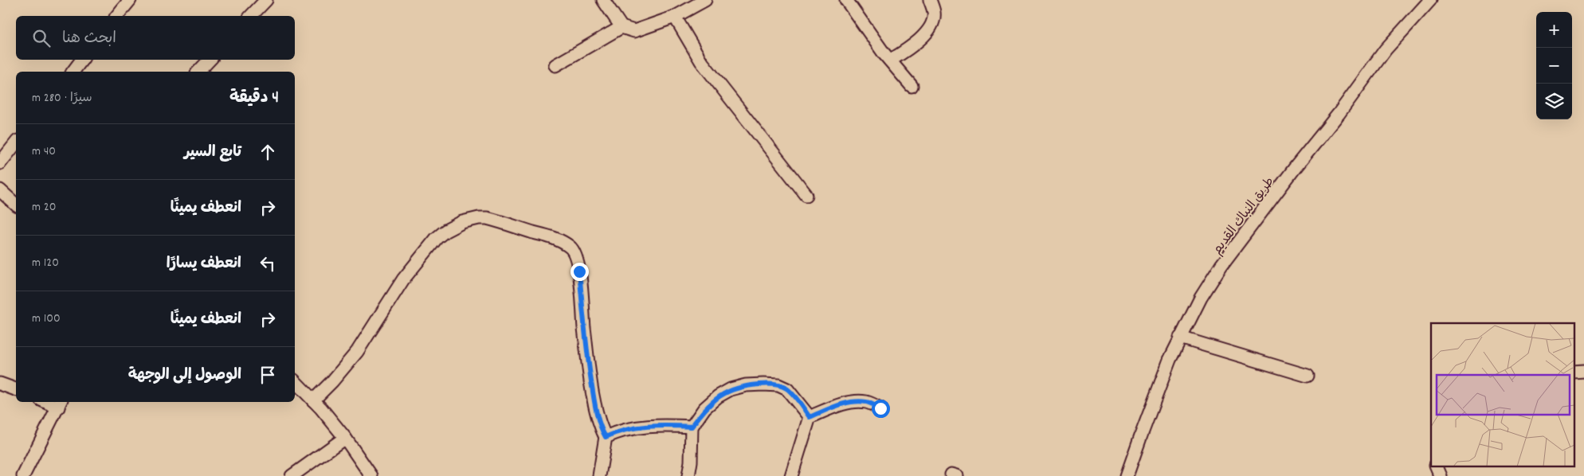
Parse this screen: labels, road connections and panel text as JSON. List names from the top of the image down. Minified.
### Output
{"streets":{"street":["طريق النباك القديم"]},"page":{"map_buttons":["+","−"],"search":"ابحث هنا","heading":["4 دقيقة","سيرًا · 280 m"],"list":[["تابع السير","40 m"],["انعطف يمينًا","20 m"],["انعطف يسارًا","120 m"],["انعطف يمينًا","100 m"],"الوصول إلى الوجهة"]}}
